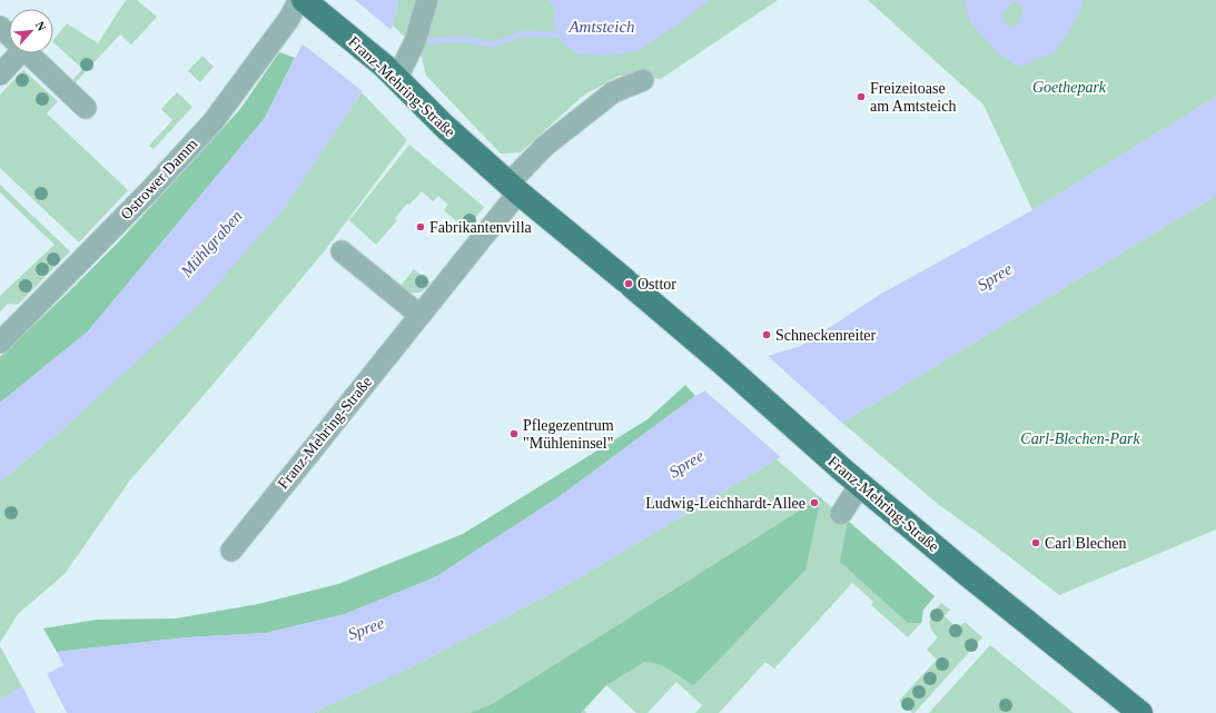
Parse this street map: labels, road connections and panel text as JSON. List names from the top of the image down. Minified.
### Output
{"streets":{"main road":["Franz-Mehring-Straße"],"street":["Ostrower Damm"]},"crossings":[["Franz-Mehring-Straße","Ostrower Damm"]],"water":["Amtsteich","Mühlgraben","Spree"],"parks":["Goethepark","Carl-Blechen-Park"],"places":["Freizeitoase am Amtsteich","Fabrikantenvilla","Osttor","Schneckenreiter","Pflegezentrum \"Mühleninsel\"","Ludwig-Leichhardt-Allee","Carl Blechen"],"north":"top right"}
